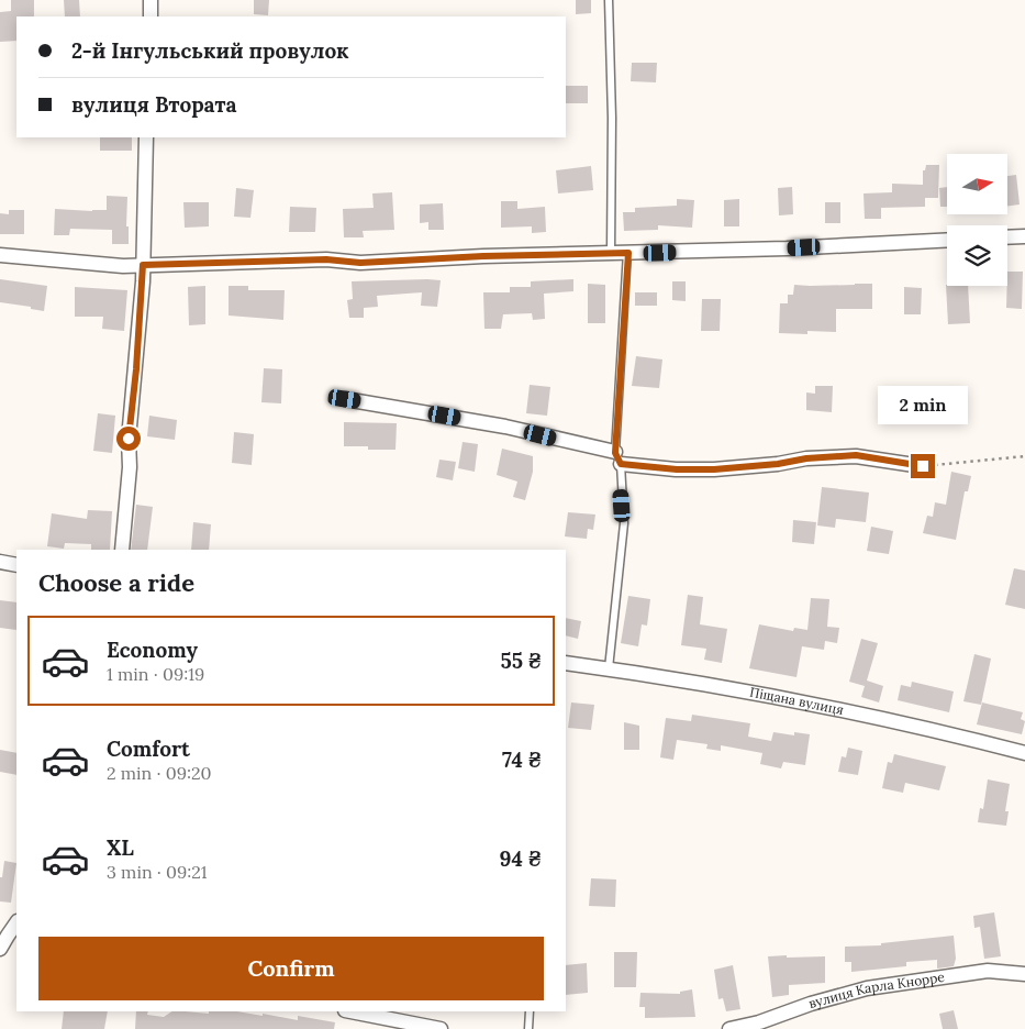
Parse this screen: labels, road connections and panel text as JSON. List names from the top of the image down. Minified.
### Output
{"streets":{"street":["Піщана вулиця","вулиця Карла Кнорре"]},"north":"right","page":{"banner":["2-й Інгульський провулок","вулиця Втората"],"bubble":"2 min","heading":"Choose a ride","list":[{"name":"Economy","note":"1 min · 09:19","value":"55 ₴"},{"name":"Comfort","note":"2 min · 09:20","value":"74 ₴"},{"name":"XL","note":"3 min · 09:21","value":"94 ₴"}],"buttons":"Confirm"}}
